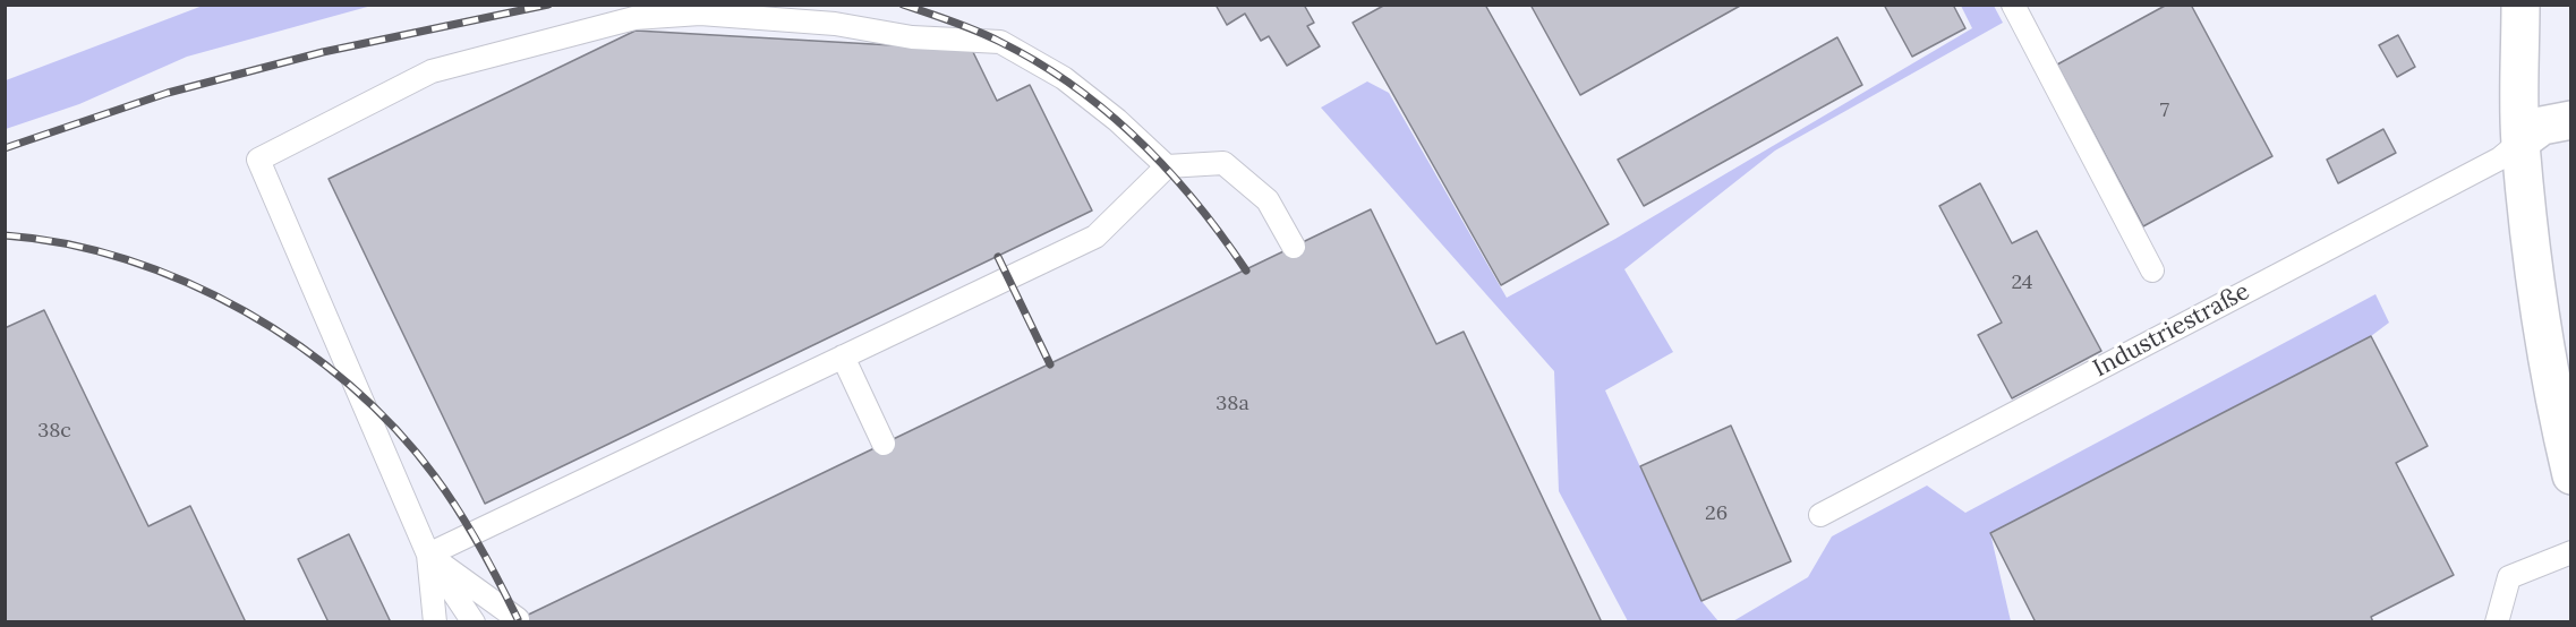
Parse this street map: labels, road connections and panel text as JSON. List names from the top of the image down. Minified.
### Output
{"streets":{"lane":["Industriestraße"]},"house_numbers":["7","24","38a","38c","26"]}
